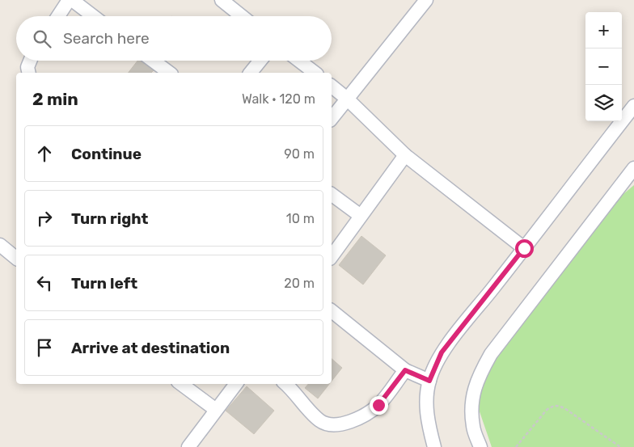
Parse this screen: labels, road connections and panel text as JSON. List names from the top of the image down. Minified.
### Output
{"page":{"map_buttons":["+","−"],"search":"Search here","heading":["2 min","Walk · 120 m"],"list":[["Continue","90 m"],["Turn right","10 m"],["Turn left","20 m"],"Arrive at destination"]}}
